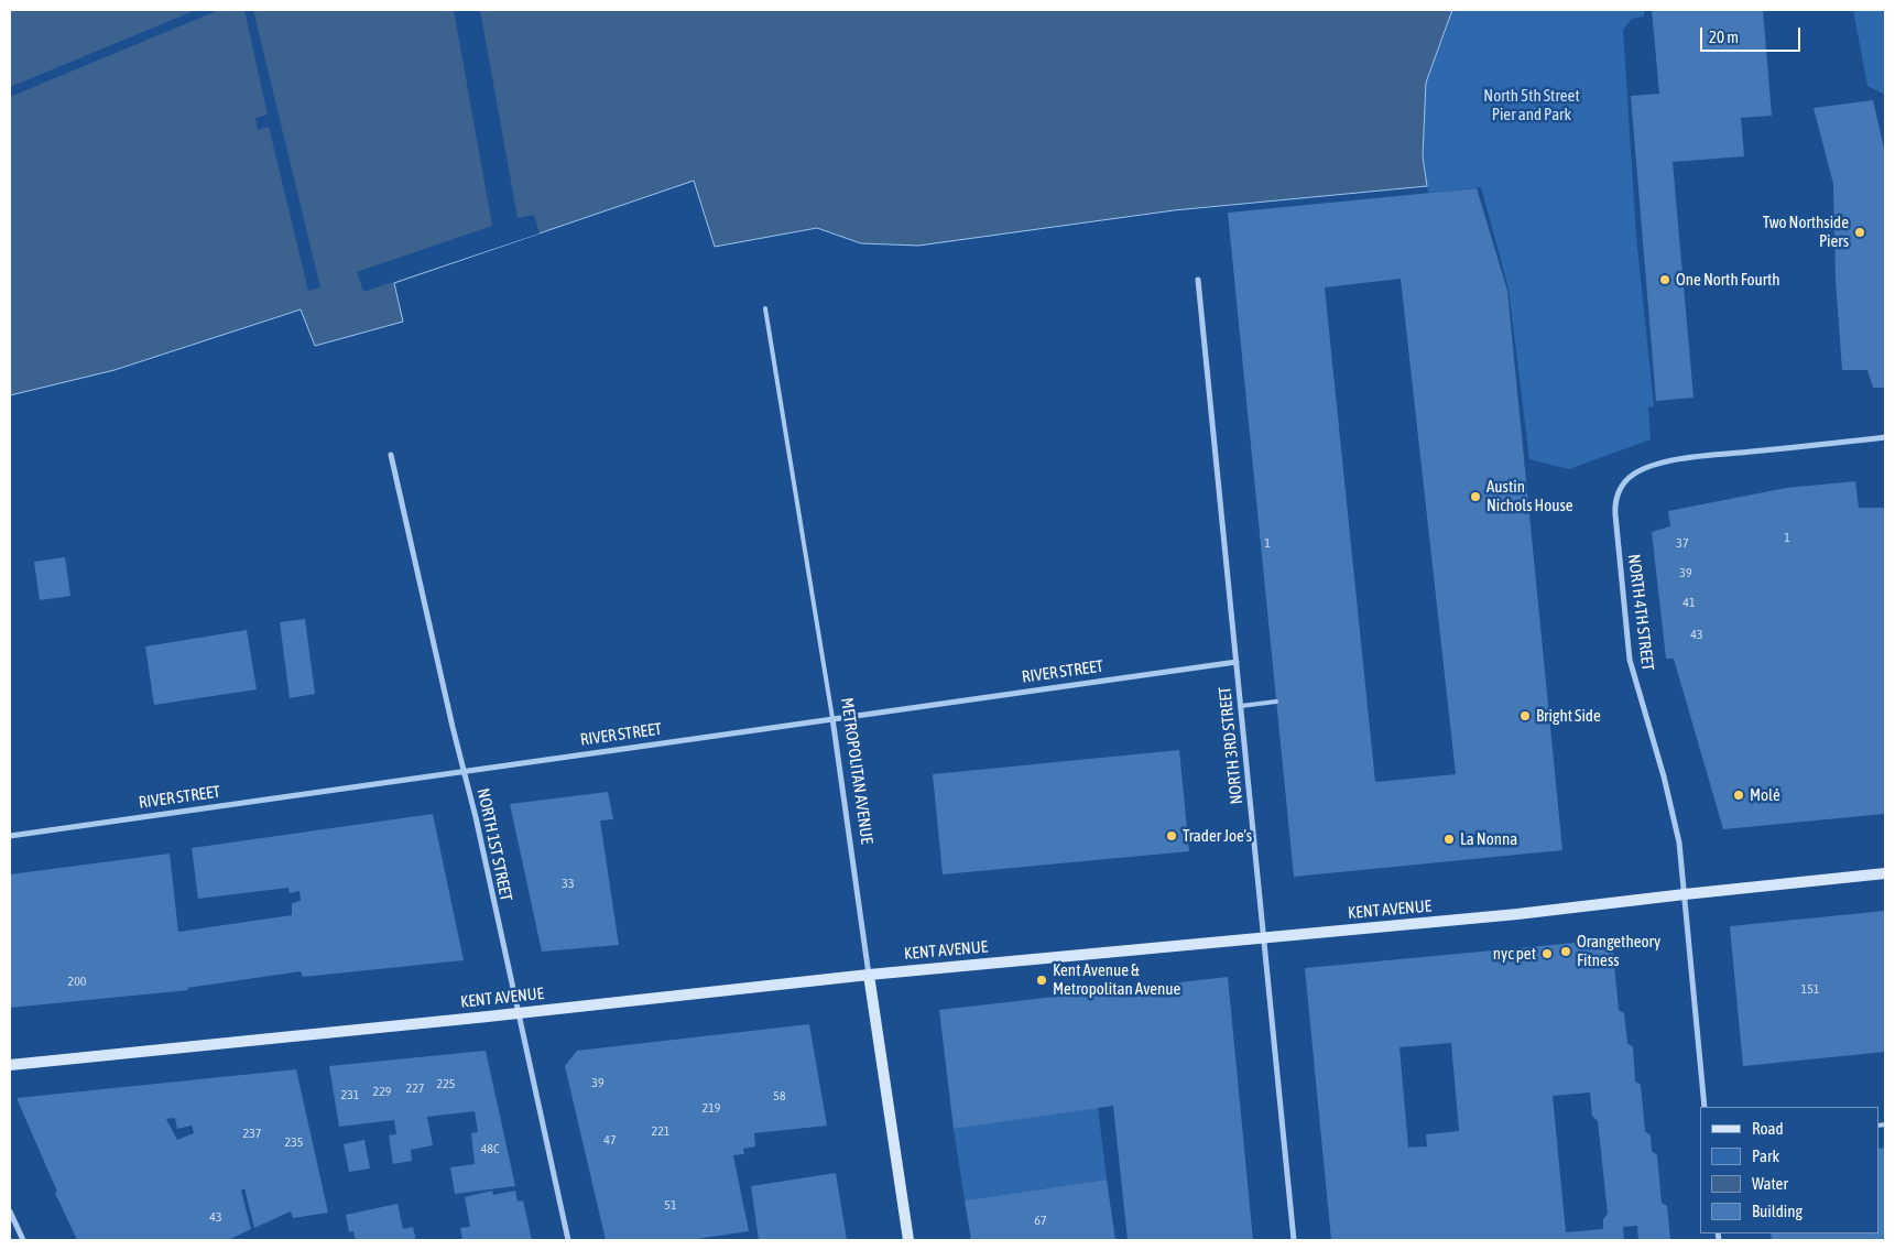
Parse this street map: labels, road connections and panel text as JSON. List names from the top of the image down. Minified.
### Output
{"streets":{"main road":["METROPOLITAN AVENUE","KENT AVENUE"],"street":["NORTH 4TH STREET","RIVER STREET","NORTH 3RD STREET","NORTH 1ST STREET"]},"crossings":[["NORTH 4TH STREET","KENT AVENUE"],["RIVER STREET","NORTH 3RD STREET"],["RIVER STREET","METROPOLITAN AVENUE"],["RIVER STREET","NORTH 1ST STREET"],["NORTH 3RD STREET","KENT AVENUE"],["METROPOLITAN AVENUE","KENT AVENUE"],["NORTH 1ST STREET","KENT AVENUE"]],"parks":["North 5th Street Pier and Park"],"places":["Two Northside Piers","One North Fourth","Austin Nichols House","Bright Side","Molé","Trader Joe's","La Nonna","Orangetheory Fitness","nyc pet","Kent Avenue & Metropolitan Avenue"],"house_numbers":["1","1","37","39","41","43","33","200","151","39","225","227","229","231","58","219","221","237","47","235","48C","51","43","67"],"legend":["Road","Park","Water","Building"],"scale_bar":"20 m"}
